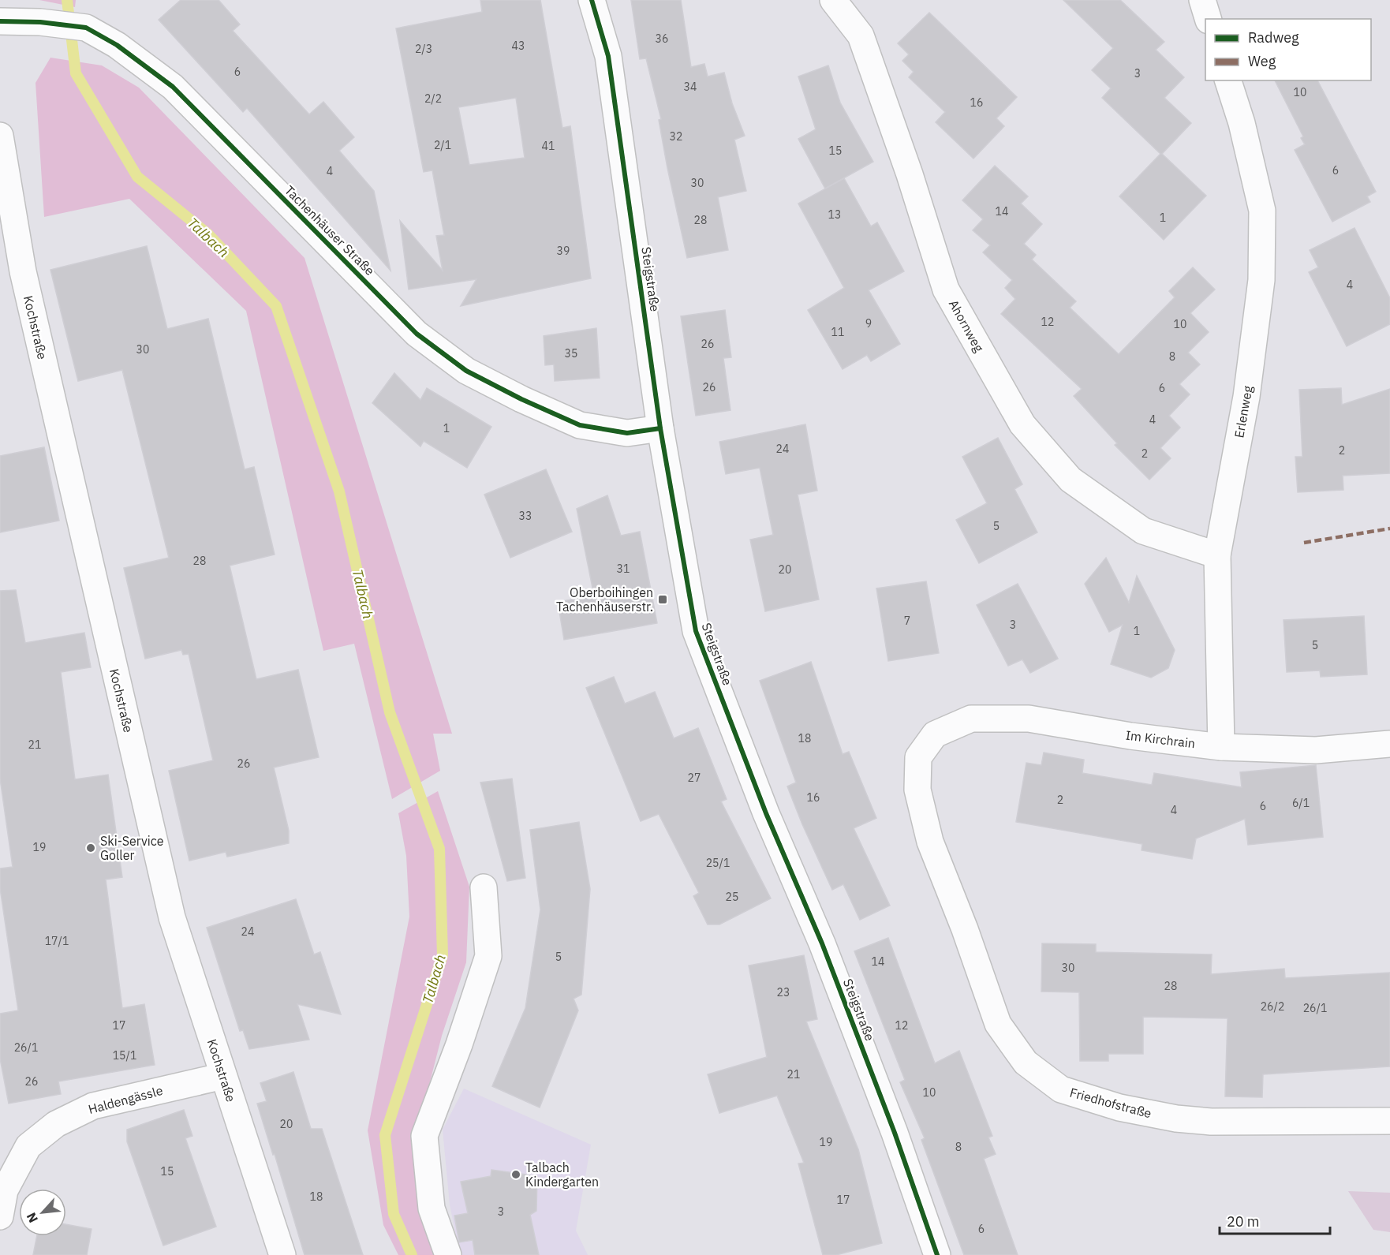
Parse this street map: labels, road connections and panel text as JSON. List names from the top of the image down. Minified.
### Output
{"streets":{"street":["Tachenhäuser Straße","Steigstraße","Ahornweg","Kochstraße","Erlenweg","Im Kirchrain","Haldengässle","Friedhofstraße"]},"crossings":[["Tachenhäuser Straße","Steigstraße"],["Ahornweg","Erlenweg"],["Kochstraße","Haldengässle"],["Erlenweg","Im Kirchrain"],["Im Kirchrain","Friedhofstraße"]],"water":["Talbach"],"places":{"transit":["Oberboihingen Tachenhäuserstr."],"other":["Ski-Service Goller","Talbach Kindergarten"]},"house_numbers":["36","43","2/3","6","3","34","10","2/2","16","32","2/1","41","15","6","4","30","14","13","1","28","39","4","12","9","10","11","26","30","35","8","26","6","4","1","24","2","2","33","5","28","31","20","7","3","1","5","18","21","26","27","16","2","6/1","6","4","19","25/1","25","24","17/1","5","14","30","28","23","26/2","26/1","17","12","26/1","15/1","21","26","10","20","19","8","15","18","17","3","6"],"legend":["Radweg","Weg"],"scale_bar":"20 m","north":"bottom left"}
